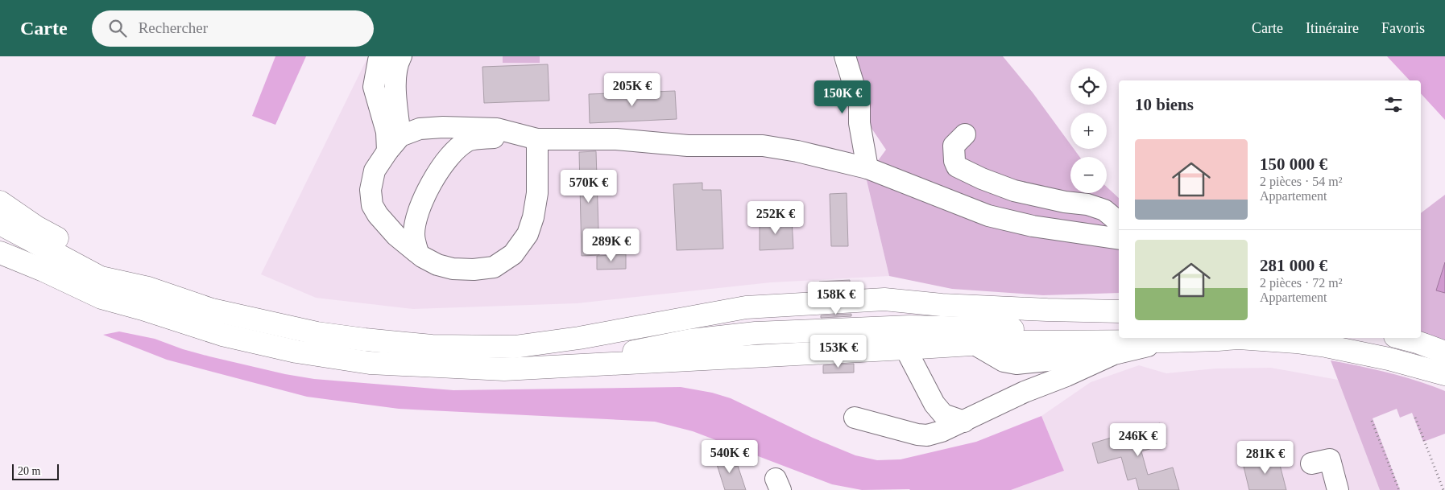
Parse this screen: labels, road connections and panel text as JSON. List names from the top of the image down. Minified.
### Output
{"scale_bar":"20 m","page":{"header":"Carte","search":"Rechercher","nav":["Carte","Itinéraire","Favoris"],"map_buttons":["+","−"],"price":["205K €","150K €","570K €","252K €","289K €","158K €","153K €","246K €","540K €","281K €"],"heading":"10 biens","list":[{"name":"150 000 €","note":"2 pièces · 54 m² · Appartement"},{"name":"281 000 €","note":"2 pièces · 72 m² · Appartement"}],"scale":"20 m"}}
